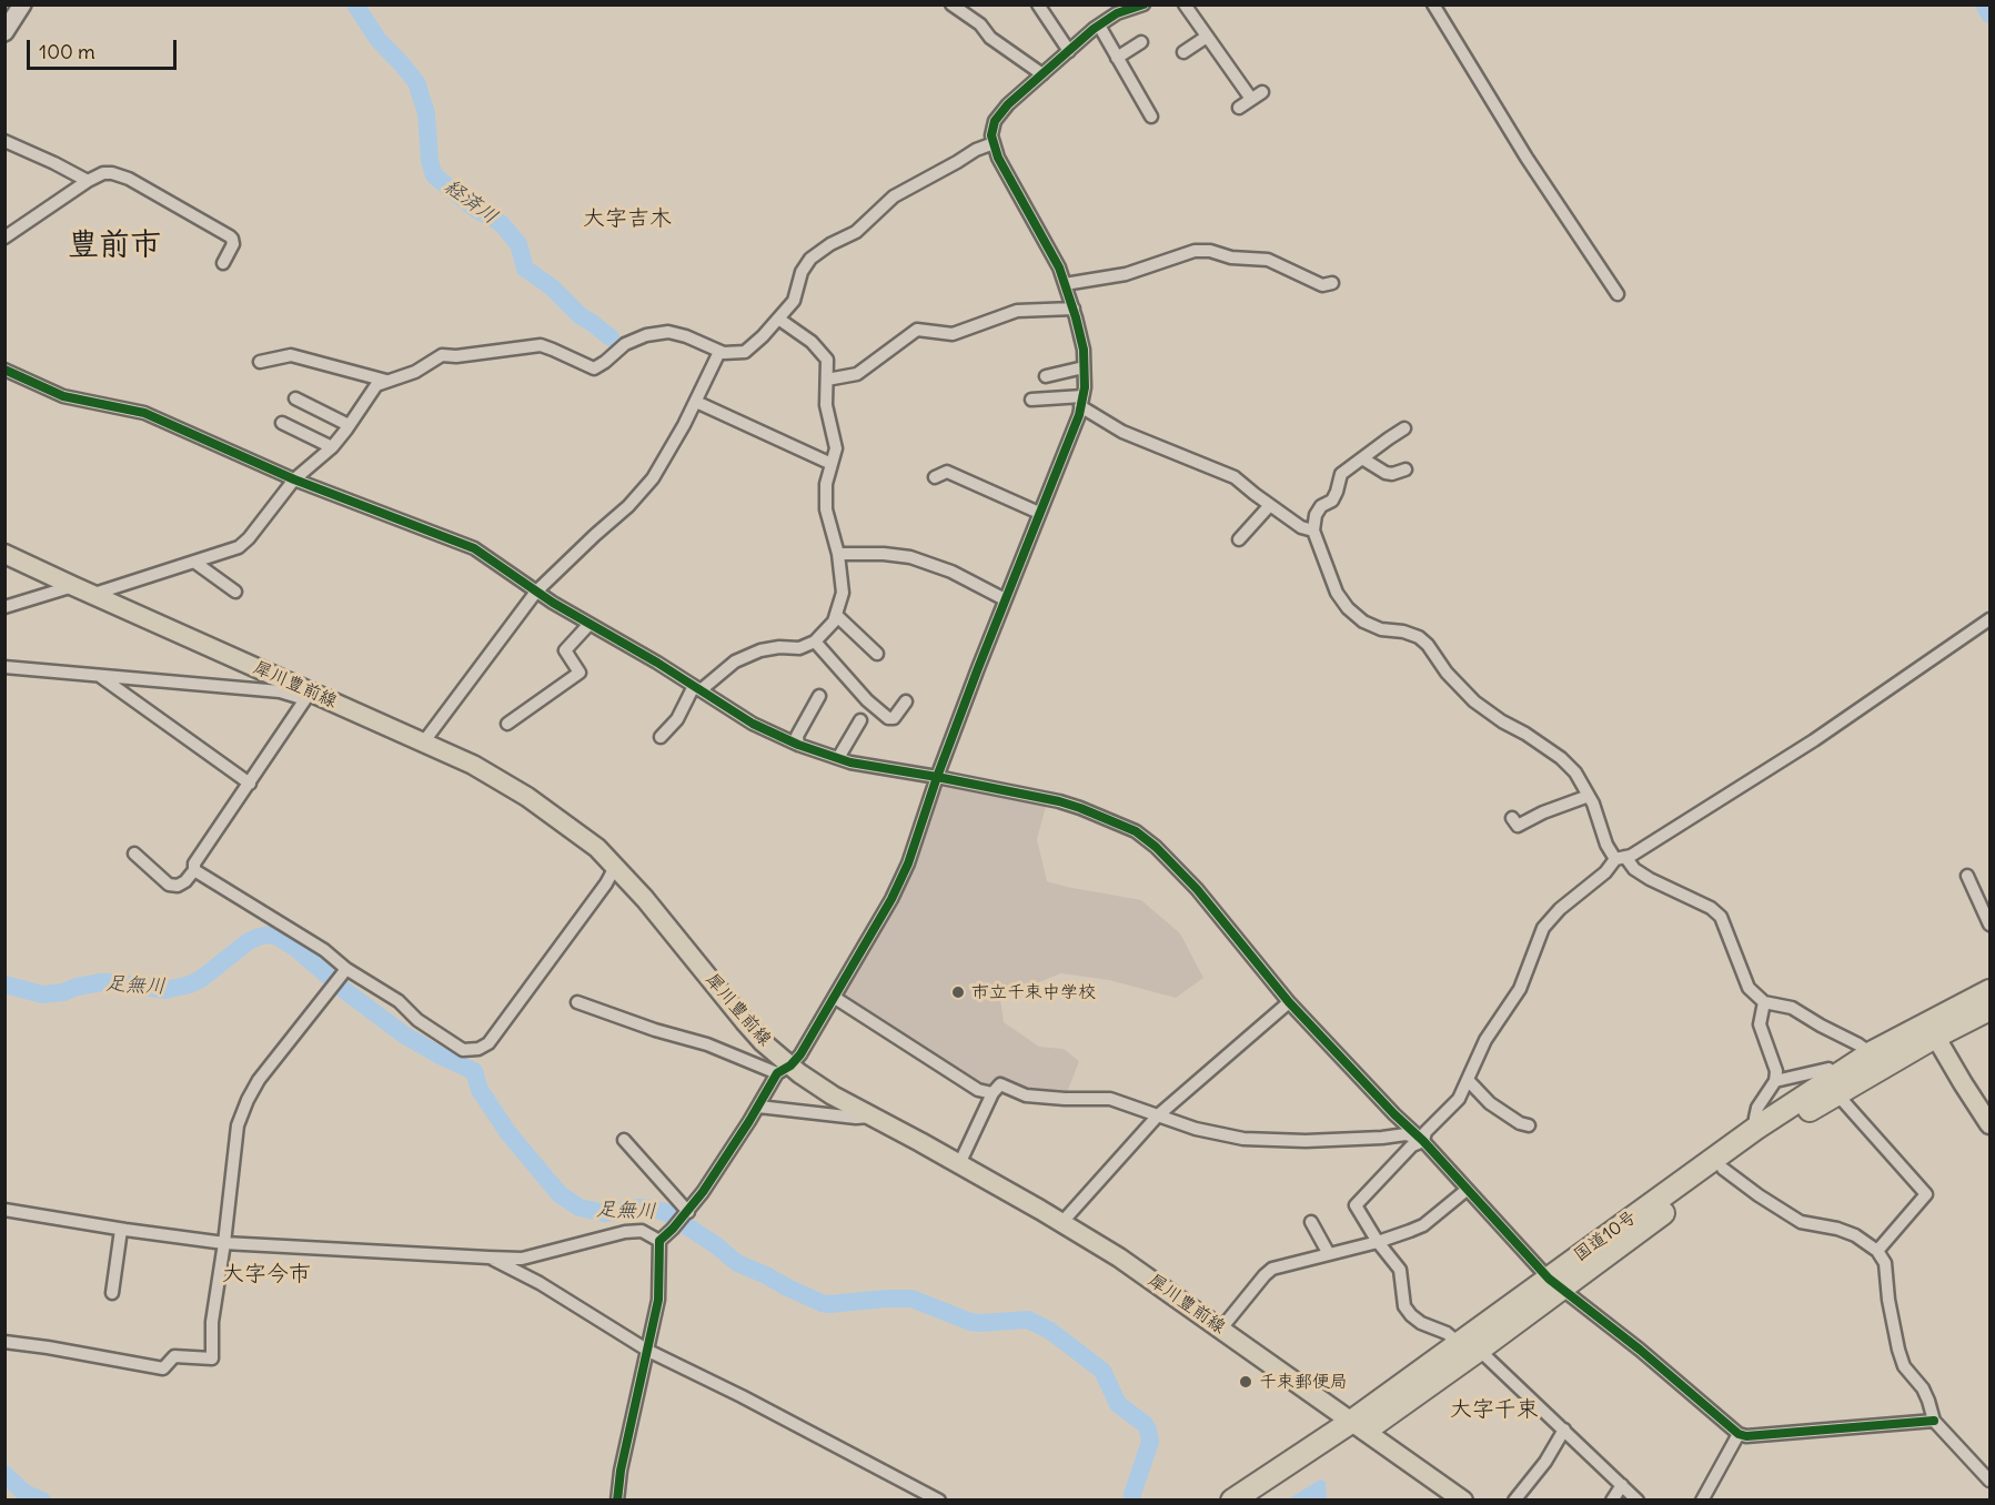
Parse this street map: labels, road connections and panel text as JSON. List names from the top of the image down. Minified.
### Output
{"streets":{"highway":["国道10号"],"main road":["犀川豊前線"]},"crossings":[["犀川豊前線","国道10号"]],"districts":["大字吉木","豊前市","大字今市","大字千束"],"water":["経済川","足無川"],"places":["市立千束中学校","千束郵便局"],"scale_bar":"100 m"}
